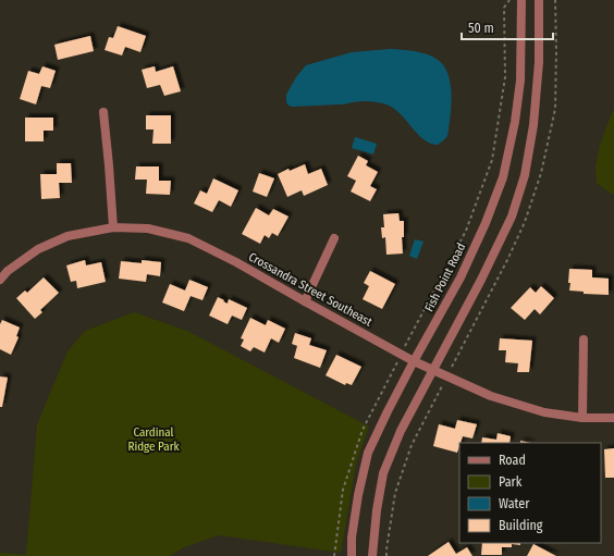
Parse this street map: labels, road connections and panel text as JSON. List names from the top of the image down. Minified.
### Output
{"streets":{"street":["Fish Point Road","Crossandra Street Southeast"]},"crossings":[["Fish Point Road","Crossandra Street Southeast"]],"parks":["Cardinal Ridge Park"],"legend":["Road","Park","Water","Building"],"scale_bar":"50 m"}
